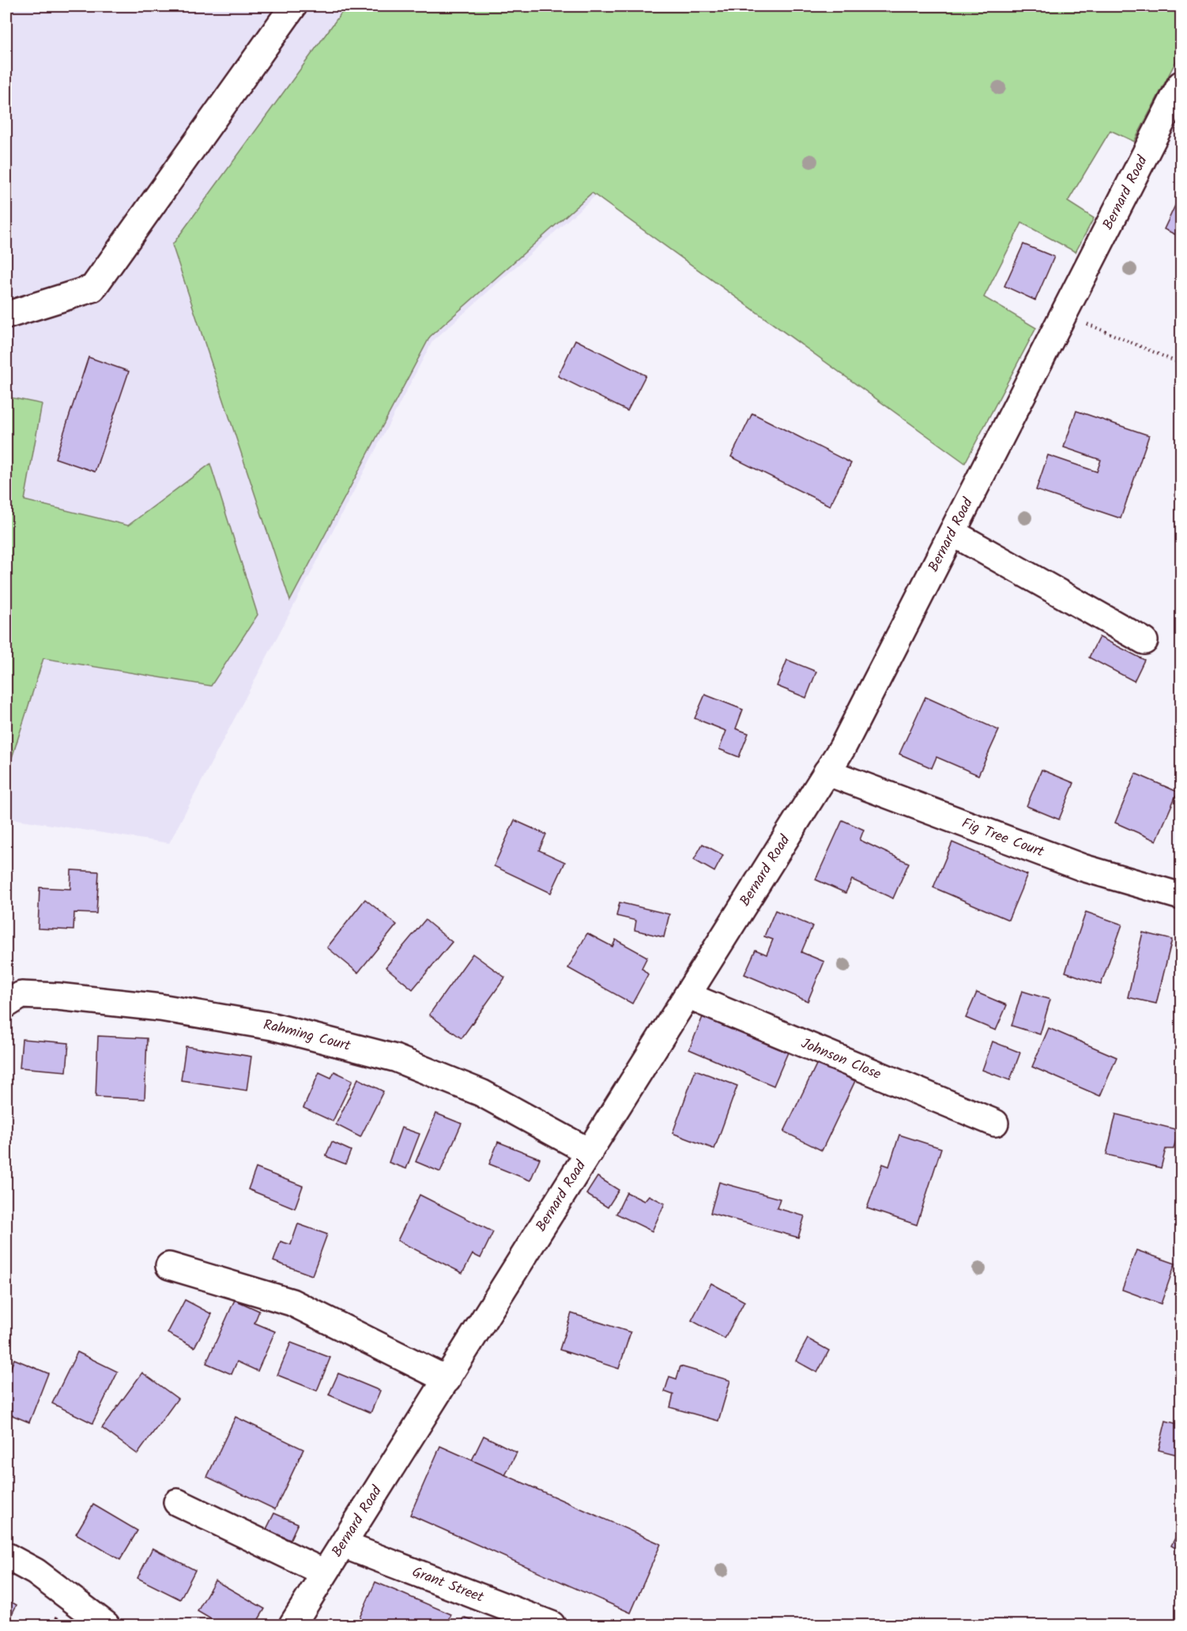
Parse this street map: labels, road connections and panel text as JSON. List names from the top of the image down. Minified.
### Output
{"streets":{"street":["Bernard Road","Fig Tree Court","Rahming Court","Johnson Close","Grant Street"]},"crossings":[["Bernard Road","Fig Tree Court"],["Bernard Road","Rahming Court"],["Bernard Road","Johnson Close"],["Bernard Road","Grant Street"]]}
